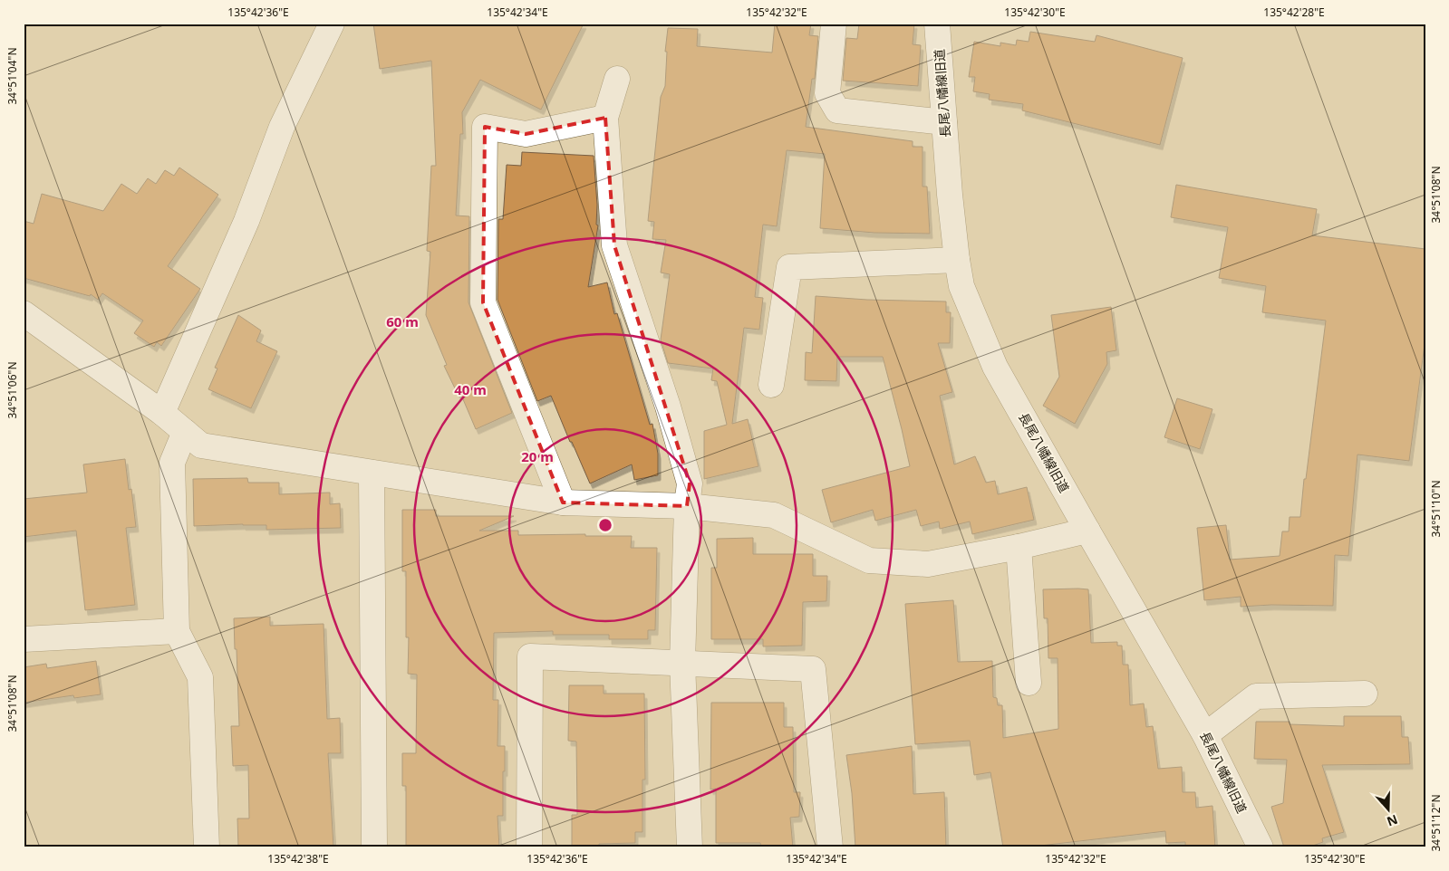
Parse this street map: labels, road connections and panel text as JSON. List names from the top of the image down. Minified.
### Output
{"streets":{"street":["長尾八幡線旧道"]},"north":"bottom","coordinates":["135°42'36\"E","135°42'34\"E","135°42'32\"E","135°42'30\"E","135°42'28\"E","34°51'04\"N","34°51'08\"N","34°51'06\"N","34°51'10\"N","34°51'12\"N","135°42'38\"E"],"rings":["60 m","40 m","20 m"]}
